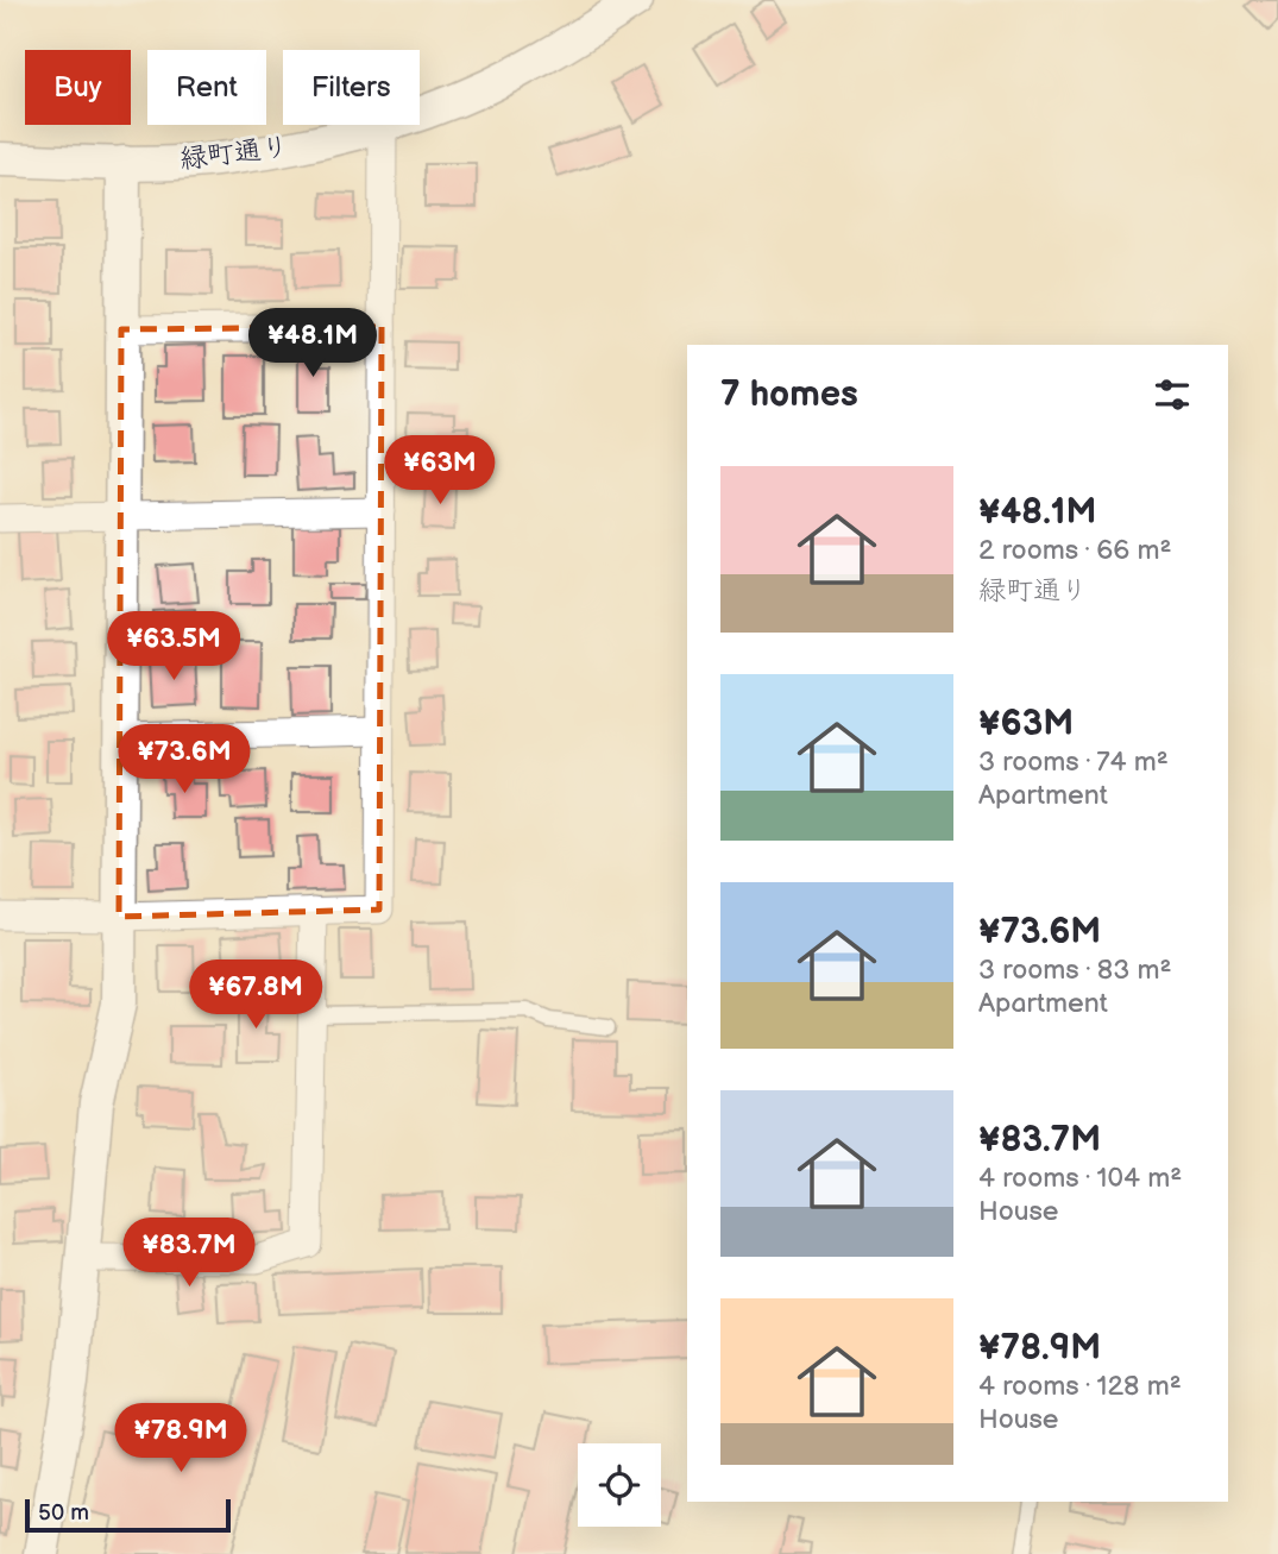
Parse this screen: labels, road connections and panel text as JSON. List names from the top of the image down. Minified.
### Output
{"streets":{"street":["緑町通り"]},"scale_bar":"50 m","page":{"chip":["Buy","Rent","Filters"],"price":["¥48.1M","¥63M","¥63.5M","¥73.6M","¥67.8M","¥83.7M","¥78.9M"],"heading":"7 homes","list":[{"name":"¥48.1M","note":"2 rooms · 66 m² · 緑町通り"},{"name":"¥63M","note":"3 rooms · 74 m² · Apartment"},{"name":"¥73.6M","note":"3 rooms · 83 m² · Apartment"},{"name":"¥83.7M","note":"4 rooms · 104 m² · House"},{"name":"¥78.9M","note":"4 rooms · 128 m² · House"}],"scale":"50 m"}}
